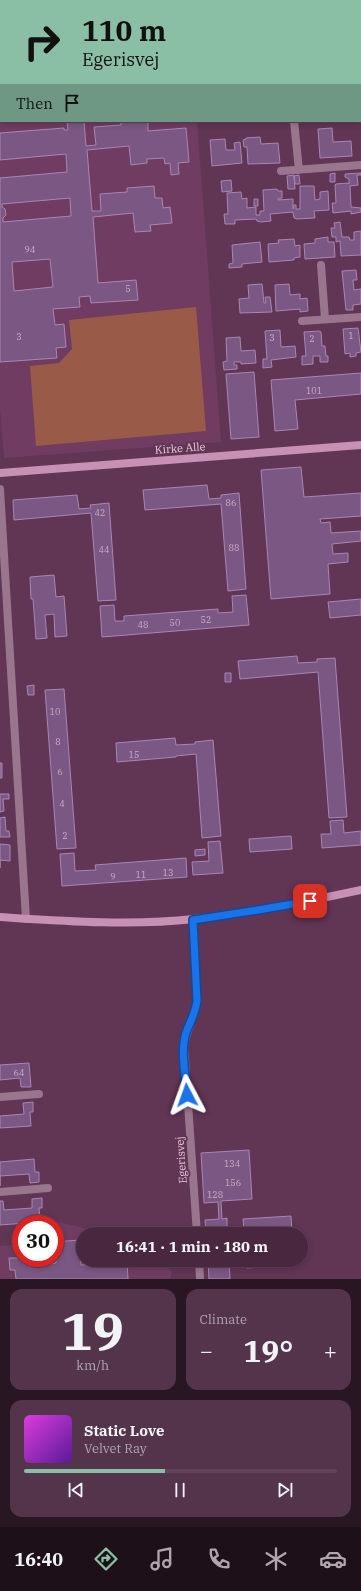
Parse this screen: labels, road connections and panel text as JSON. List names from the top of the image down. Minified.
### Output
{"streets":{"street":["Kirke Alle","Egerisvej"]},"house_numbers":["94","5","1","3","3","2","101","86","42","88","44","52","50","48","10","8","15","6","4","2","13","11","9","64","134","156","128"],"page":{"turn":["110 m","Egerisvej"],"then":"Then","limit":"30","trip":"16:41 · 1 min · 180 m","tile":[["19","km/h"],"Climate"],"heat":["−","19°","+"],"song":["Static Love","Velvet Ray"],"tabs":"16:40"}}
